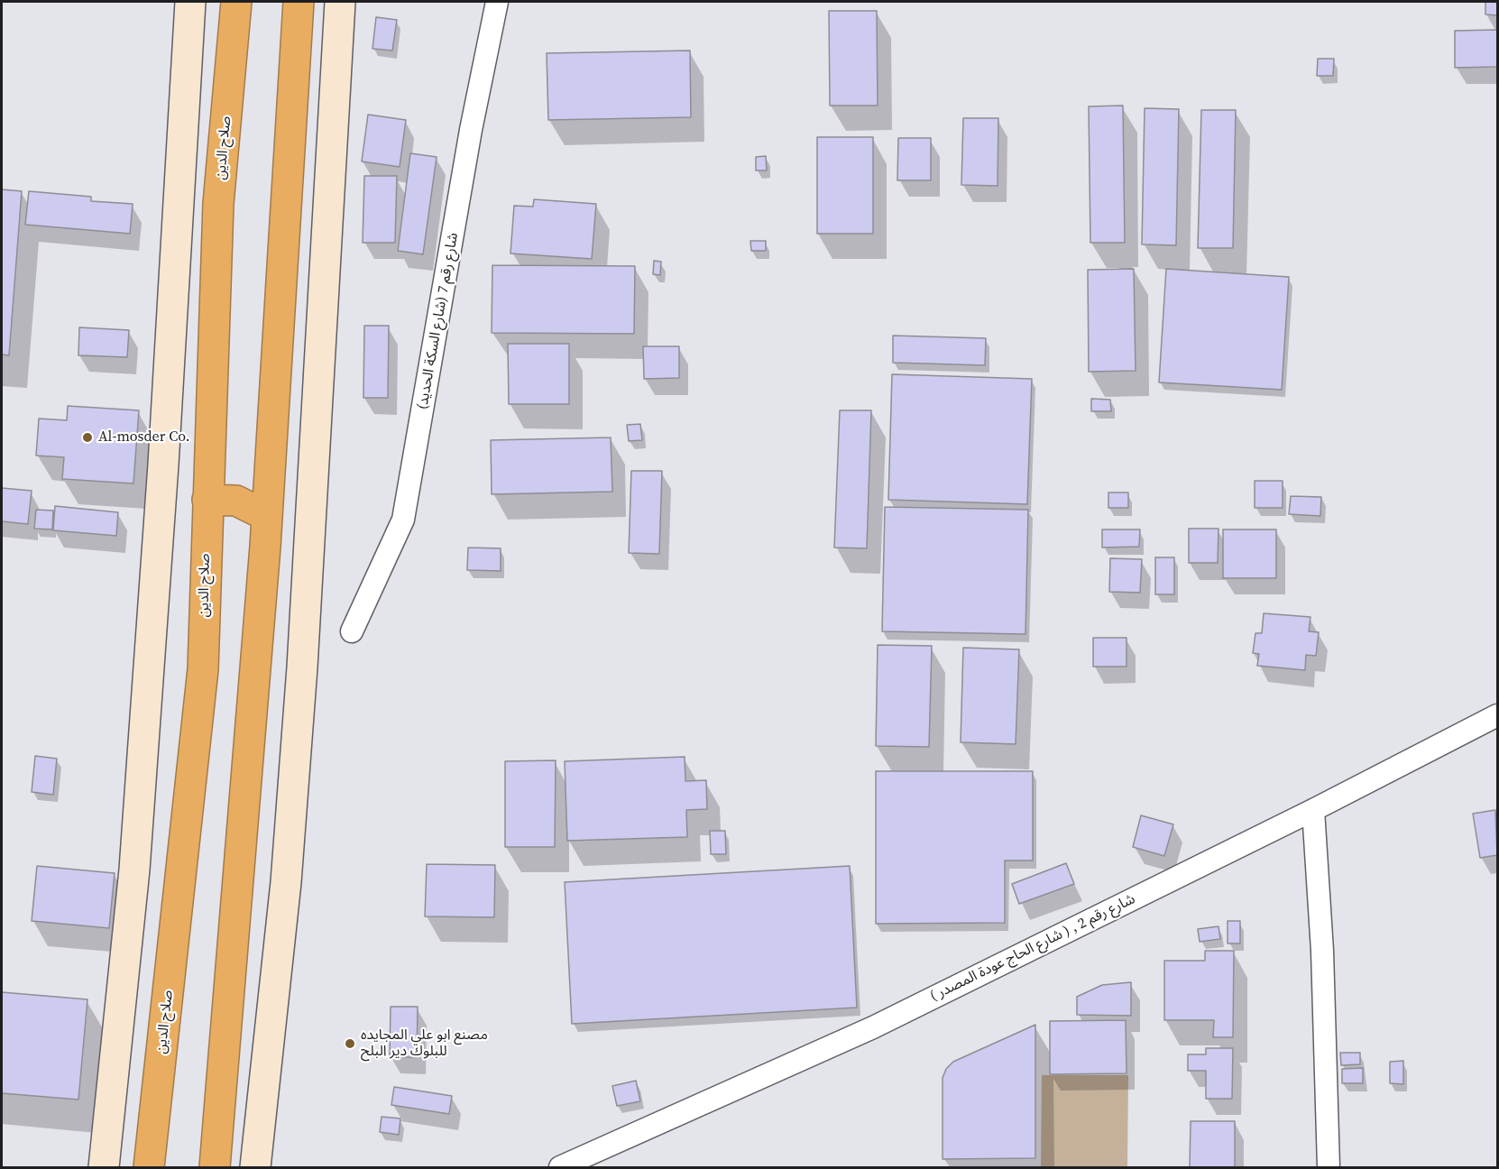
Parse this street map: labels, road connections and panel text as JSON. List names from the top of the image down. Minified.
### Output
{"streets":{"highway":["صلاح الدين"],"street":["شارع رقم 7 (شارع السكة الحديد)","شارع رقم 2 , ( شارع الحاج عودة المصدر )"]},"places":["Al-mosder Co.","مصنع ابو علي المجايده للبلوك دير البلح"]}
